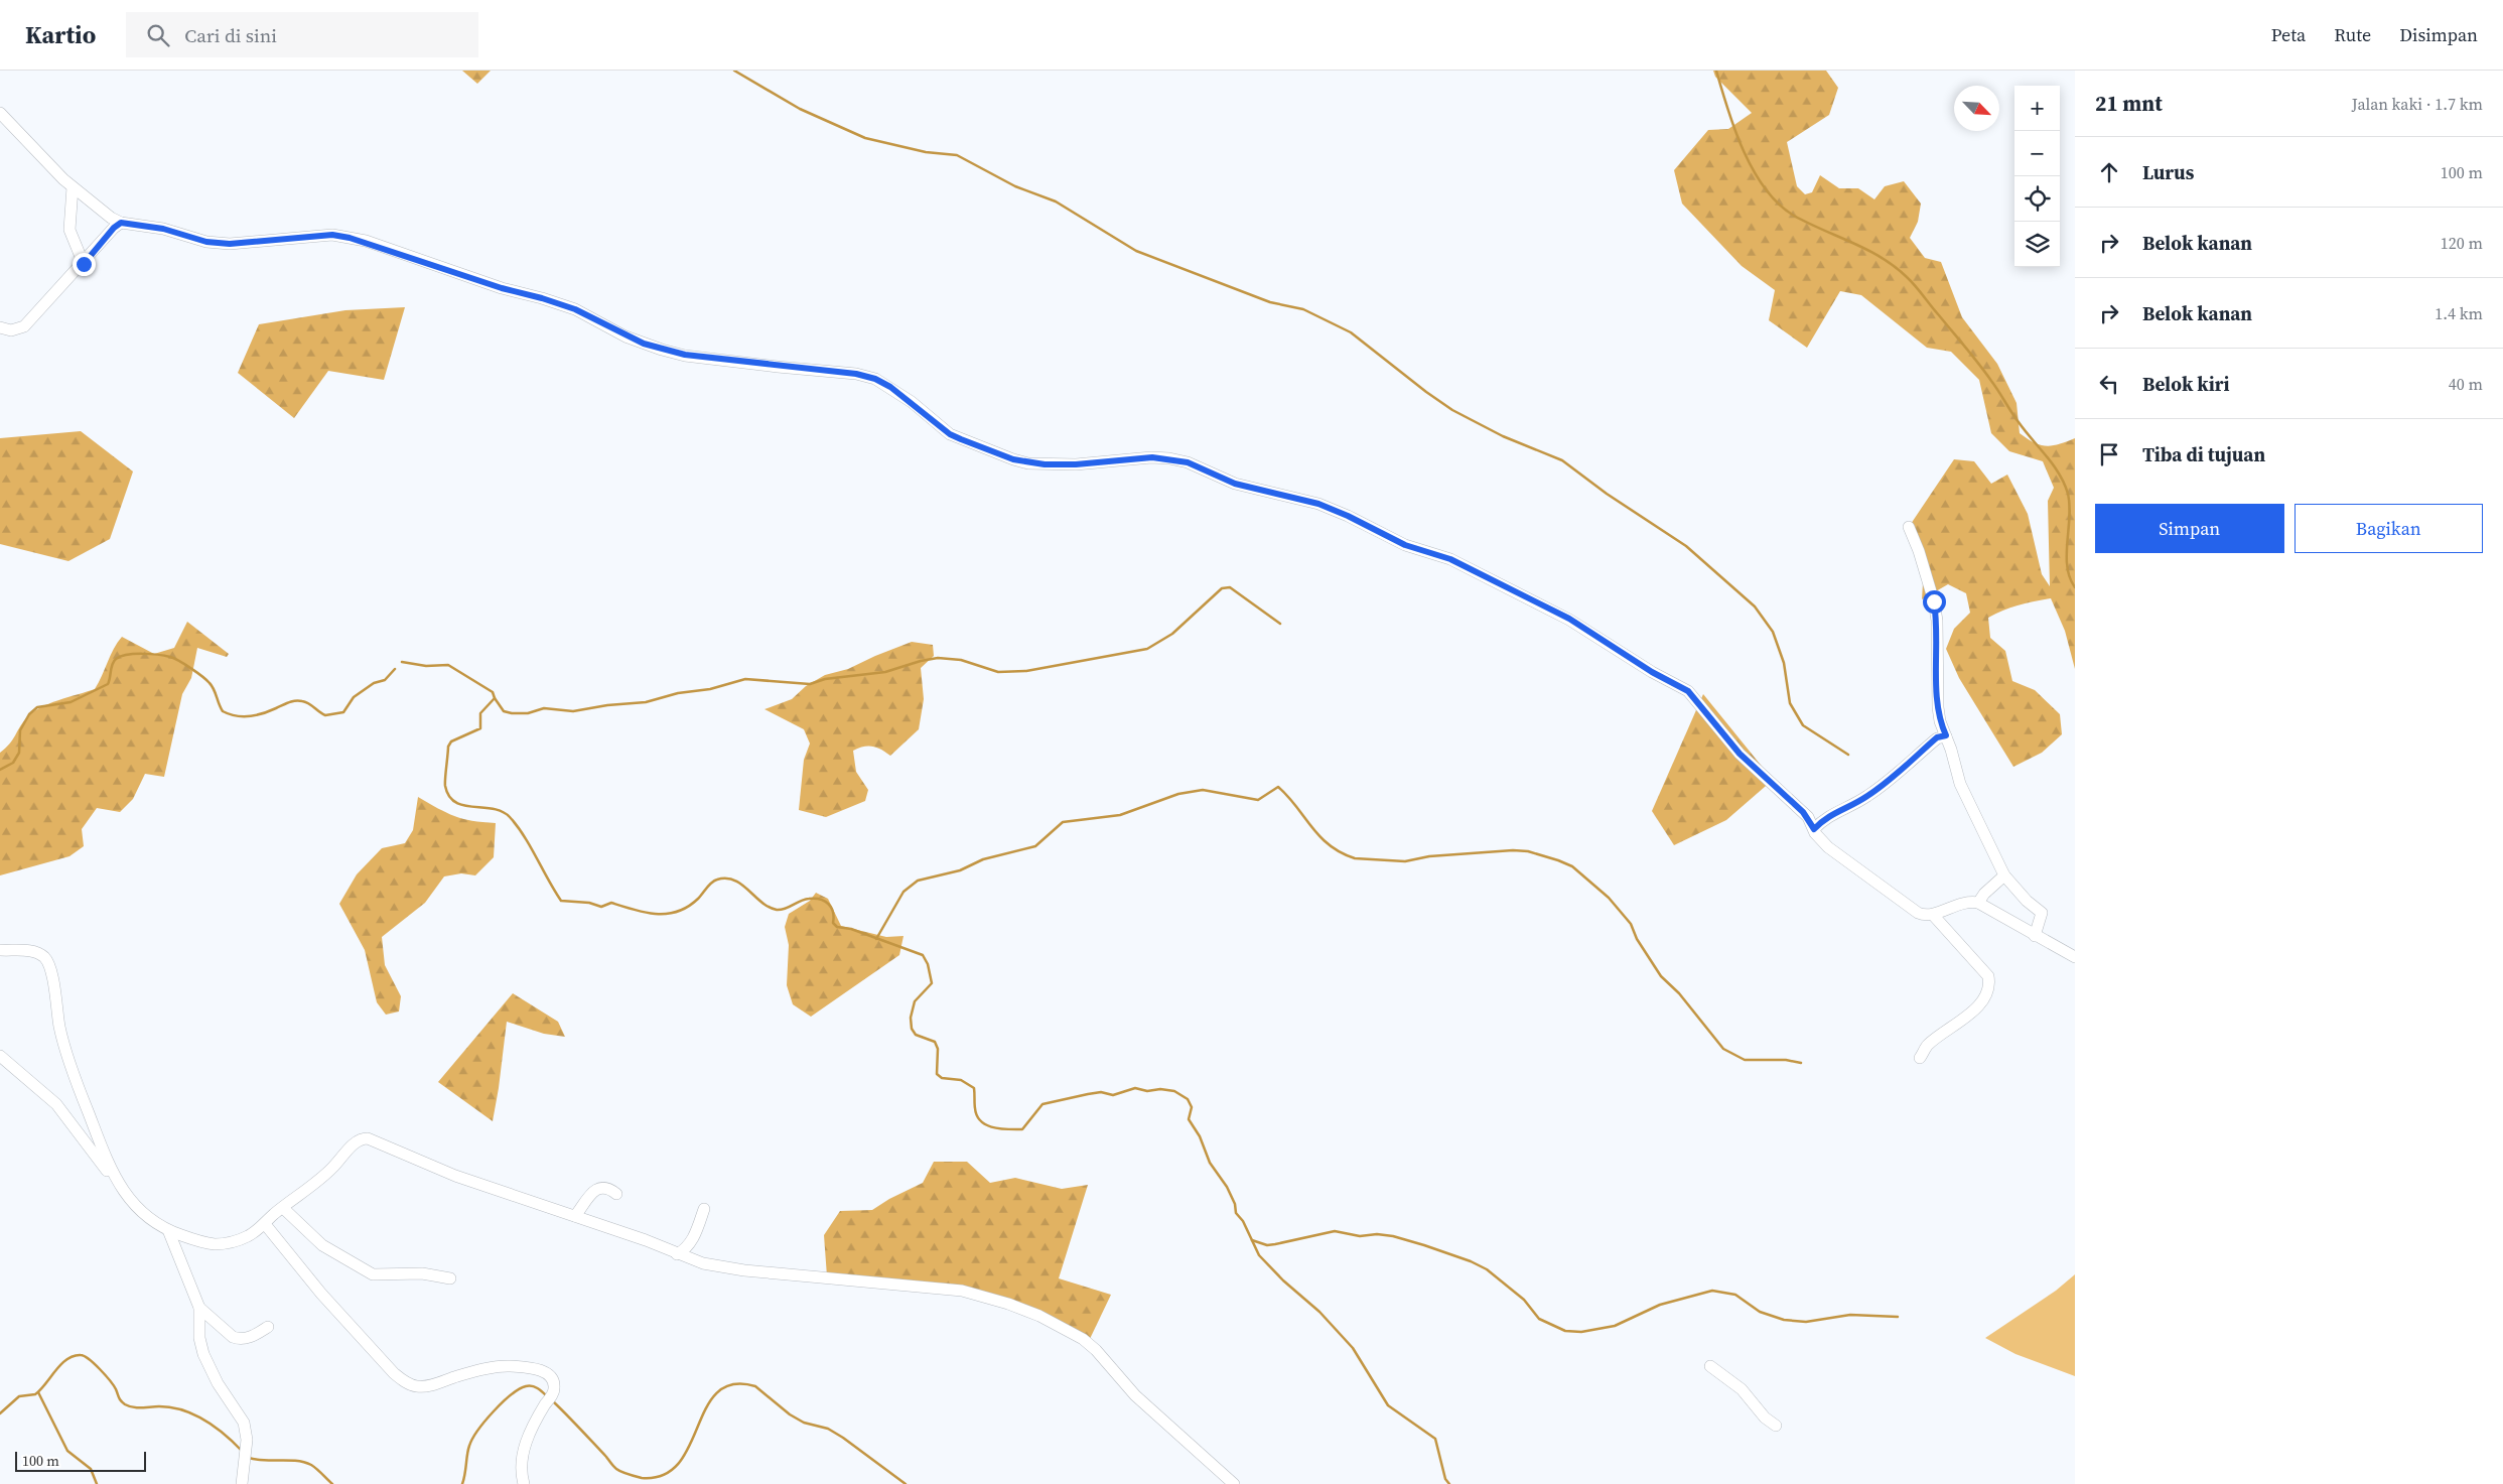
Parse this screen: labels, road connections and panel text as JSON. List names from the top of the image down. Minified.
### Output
{"scale_bar":"100 m","north":"bottom right","page":{"header":"Kartio","search":"Cari di sini","nav":["Peta","Rute","Disimpan"],"heading":["21 mnt","Jalan kaki · 1.7 km"],"map_buttons":["+","−"],"list":[["Lurus","100 m"],["Belok kanan","120 m"],["Belok kanan","1.4 km"],["Belok kiri","40 m"],"Tiba di tujuan"],"buttons":["Simpan","Bagikan"],"scale":"100 m"}}
